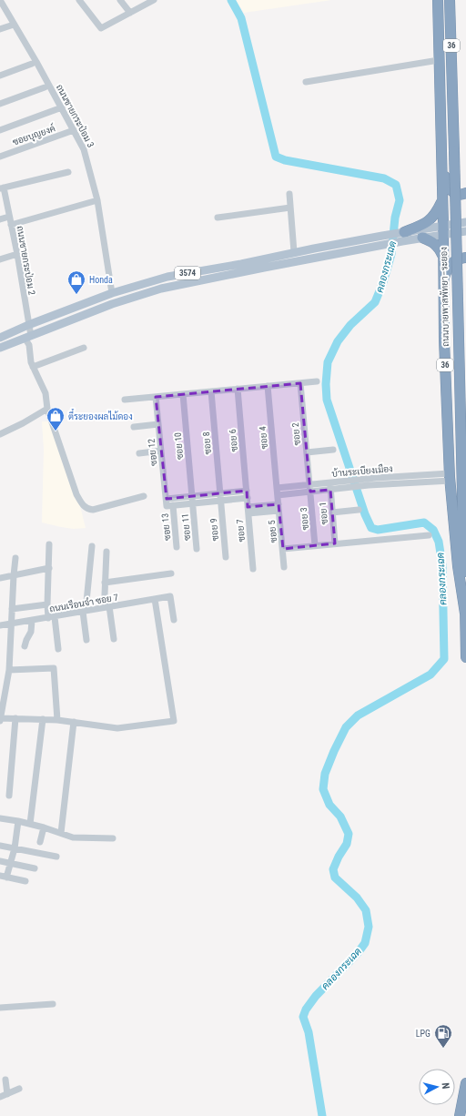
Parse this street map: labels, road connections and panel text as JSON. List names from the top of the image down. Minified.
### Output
{"streets":{"highway":["36","ถนนบายพาสพัทยา–ระยอง"],"main road":["3574"],"street":["ถนนชายกระป่อม 3","ซอยบุญยงค์","ถนนชายกระป่อม 2","ซอย 2","ซอย 4","ซอย 6","ซอย 8","ซอย 10","ซอย 12","บ้านระเบียงเมือง","ซอย 1","ซอย 3","ซอย 13","ซอย 11","ซอย 9","ซอย 7","ซอย 5","ถนนเรือนจำ ซอย 7"]},"crossings":[["ถนนชายกระป่อม 3","ซอยบุญยงค์"],["ถนนชายกระป่อม 3","3574"],["ถนนชายกระป่อม 2","3574"],["3574","ถนนบายพาสพัทยา–ระยอง"],["ถนนบายพาสพัทยา–ระยอง","บ้านระเบียงเมือง"],["ซอย 2","บ้านระเบียงเมือง"],["ซอย 2","ซอย 3"],["ซอย 4","บ้านระเบียงเมือง"],["ซอย 4","ซอย 5"],["ซอย 6","ซอย 7"],["ซอย 8","ซอย 9"],["ซอย 10","ซอย 11"],["ซอย 12","ซอย 13"],["บ้านระเบียงเมือง","ซอย 1"],["บ้านระเบียงเมือง","ซอย 3"],["บ้านระเบียงเมือง","ซอย 5"]],"water":["คลองกระเฉด"],"places":{"shop":["Honda","ตี๋ระยองผลไม้ดอง"],"fuel station":["LPG"]},"north":"right"}
